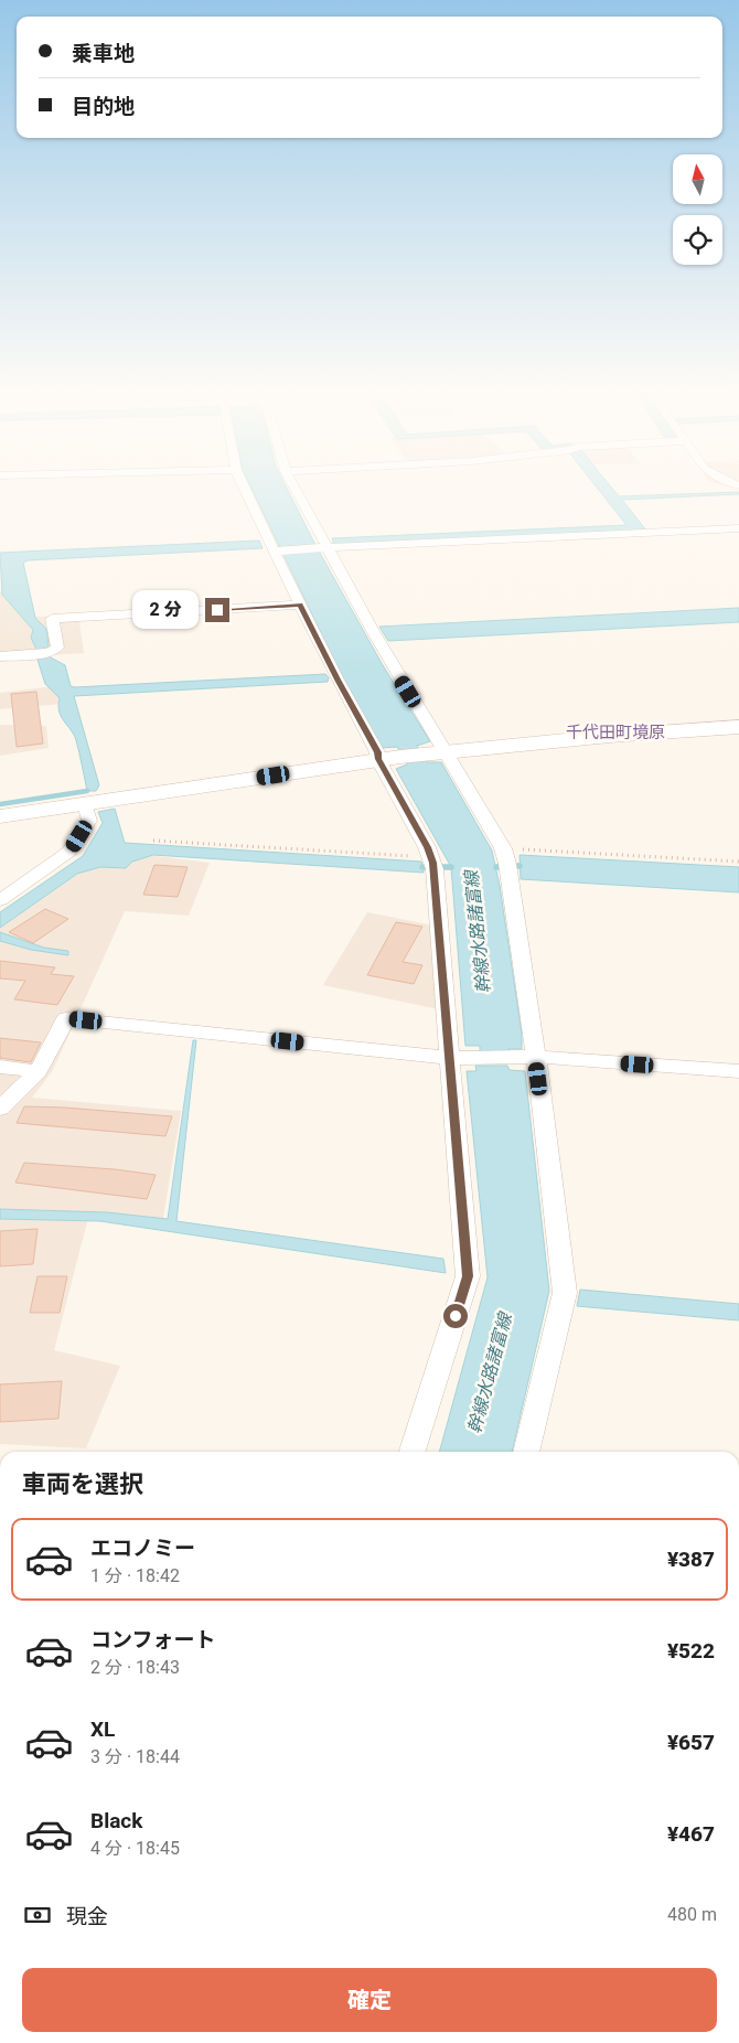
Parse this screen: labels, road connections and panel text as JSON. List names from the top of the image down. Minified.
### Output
{"districts":["千代田町境原"],"water":["幹線水路諸富線"],"north":"top","page":{"banner":["乗車地","目的地"],"bubble":"2 分","heading":"車両を選択","list":[{"name":"エコノミー","note":"1 分 · 18:42","value":"¥387"},{"name":"コンフォート","note":"2 分 · 18:43","value":"¥522"},{"name":"XL","note":"3 分 · 18:44","value":"¥657"},{"name":"Black","note":"4 分 · 18:45","value":"¥467"}],"pay":["現金","480 m"],"buttons":"確定"}}
